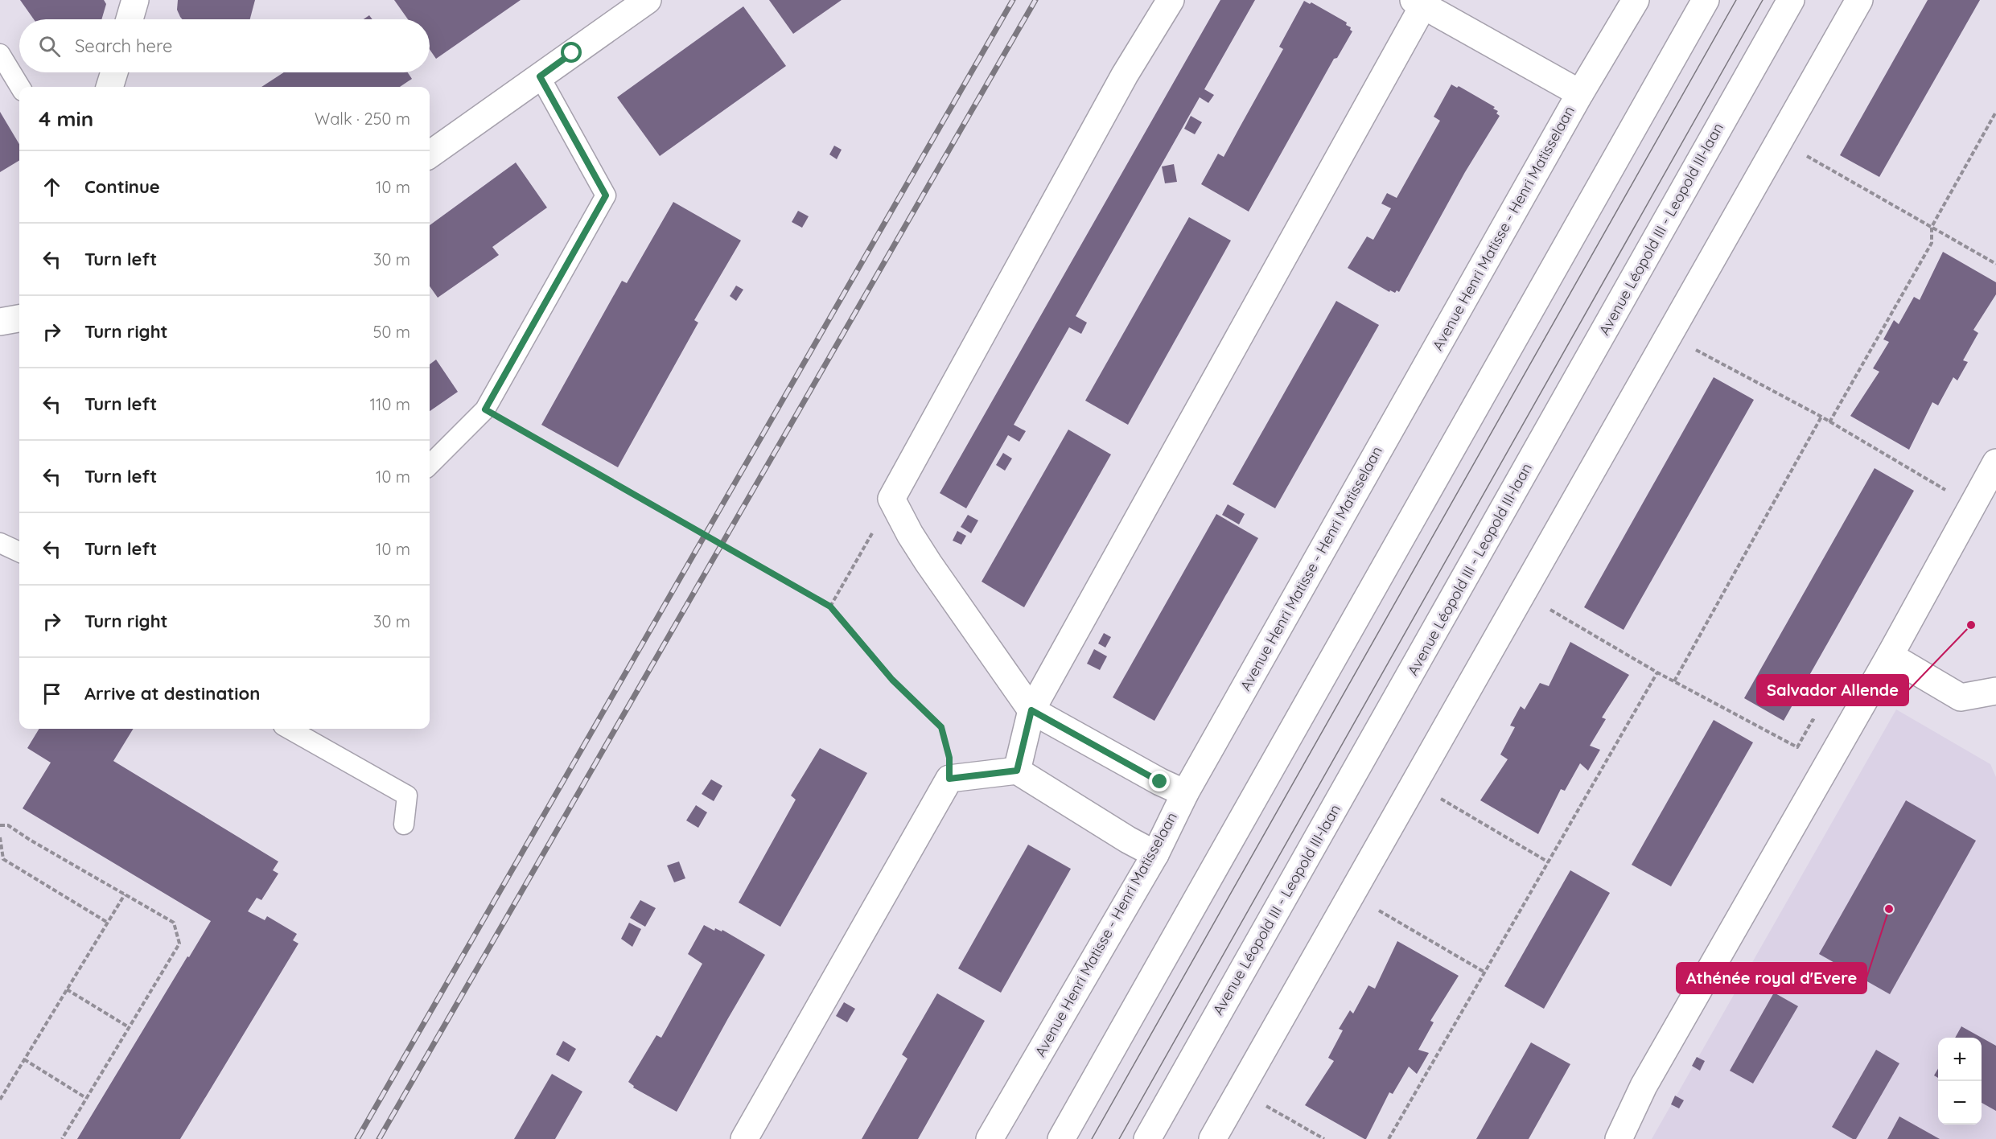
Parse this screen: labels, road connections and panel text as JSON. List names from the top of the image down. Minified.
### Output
{"streets":{"street":["Avenue Henri Matisse - Henri Matisselaan","Avenue Léopold III - Leopold III-laan"]},"places":["Salvador Allende","Athénée royal d'Evere"],"page":{"search":"Search here","heading":["4 min","Walk · 250 m"],"list":[["Continue","10 m"],["Turn left","30 m"],["Turn right","50 m"],["Turn left","110 m"],["Turn left","10 m"],["Turn left","10 m"],["Turn right","30 m"],"Arrive at destination"],"map_buttons":["+","−"]}}
